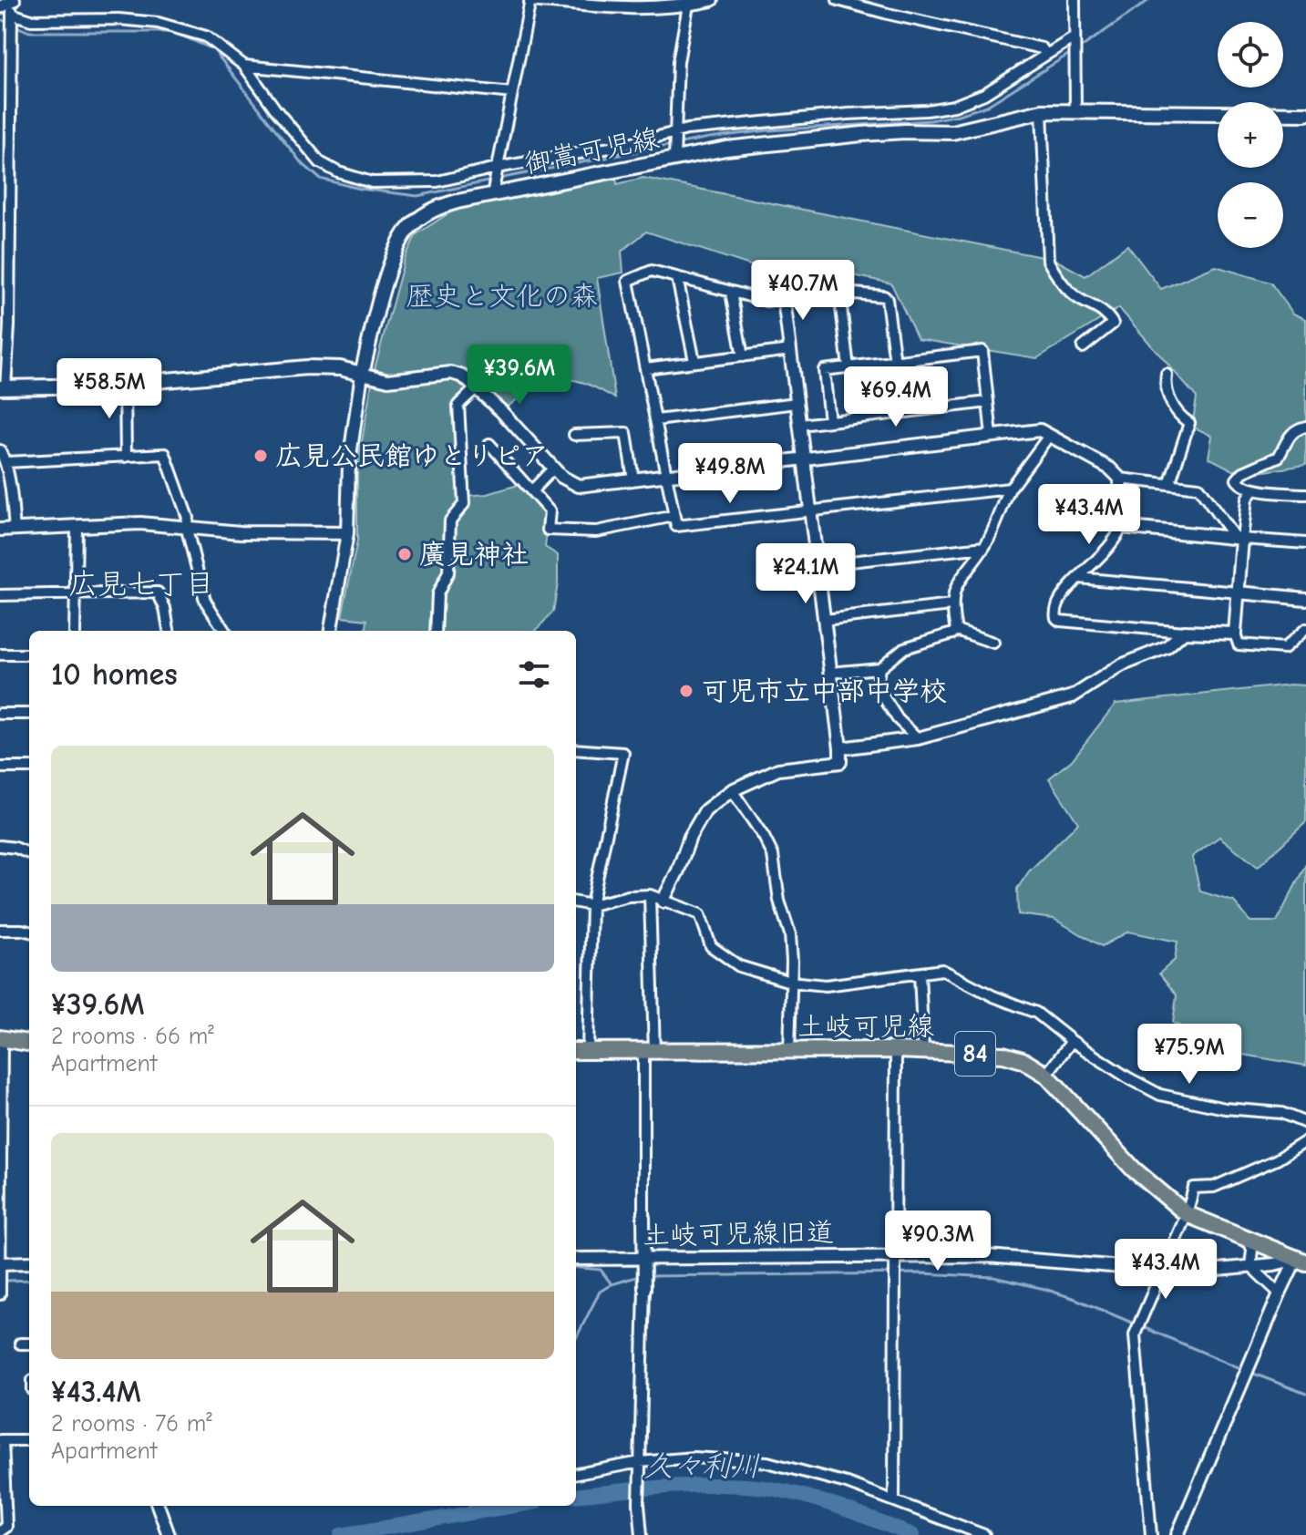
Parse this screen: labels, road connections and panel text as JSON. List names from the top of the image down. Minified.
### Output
{"streets":{"main road":["御嵩可児線","土岐可児線","84"],"street":["土岐可児線旧道"]},"crossings":[["土岐可児線","土岐可児線旧道"]],"districts":["広見七丁目"],"water":["久々利川"],"parks":["歴史と文化の森"],"places":["広見公民館ゆとりピア","廣見神社","可児市立中部中学校"],"page":{"map_buttons":["+","−"],"price":["¥40.7M","¥39.6M","¥58.5M","¥69.4M","¥49.8M","¥43.4M","¥24.1M","¥75.9M","¥90.3M","¥43.4M"],"heading":"10 homes","list":[{"name":"¥39.6M","note":"2 rooms · 66 m² · Apartment"},{"name":"¥43.4M","note":"2 rooms · 76 m² · Apartment"}]}}
